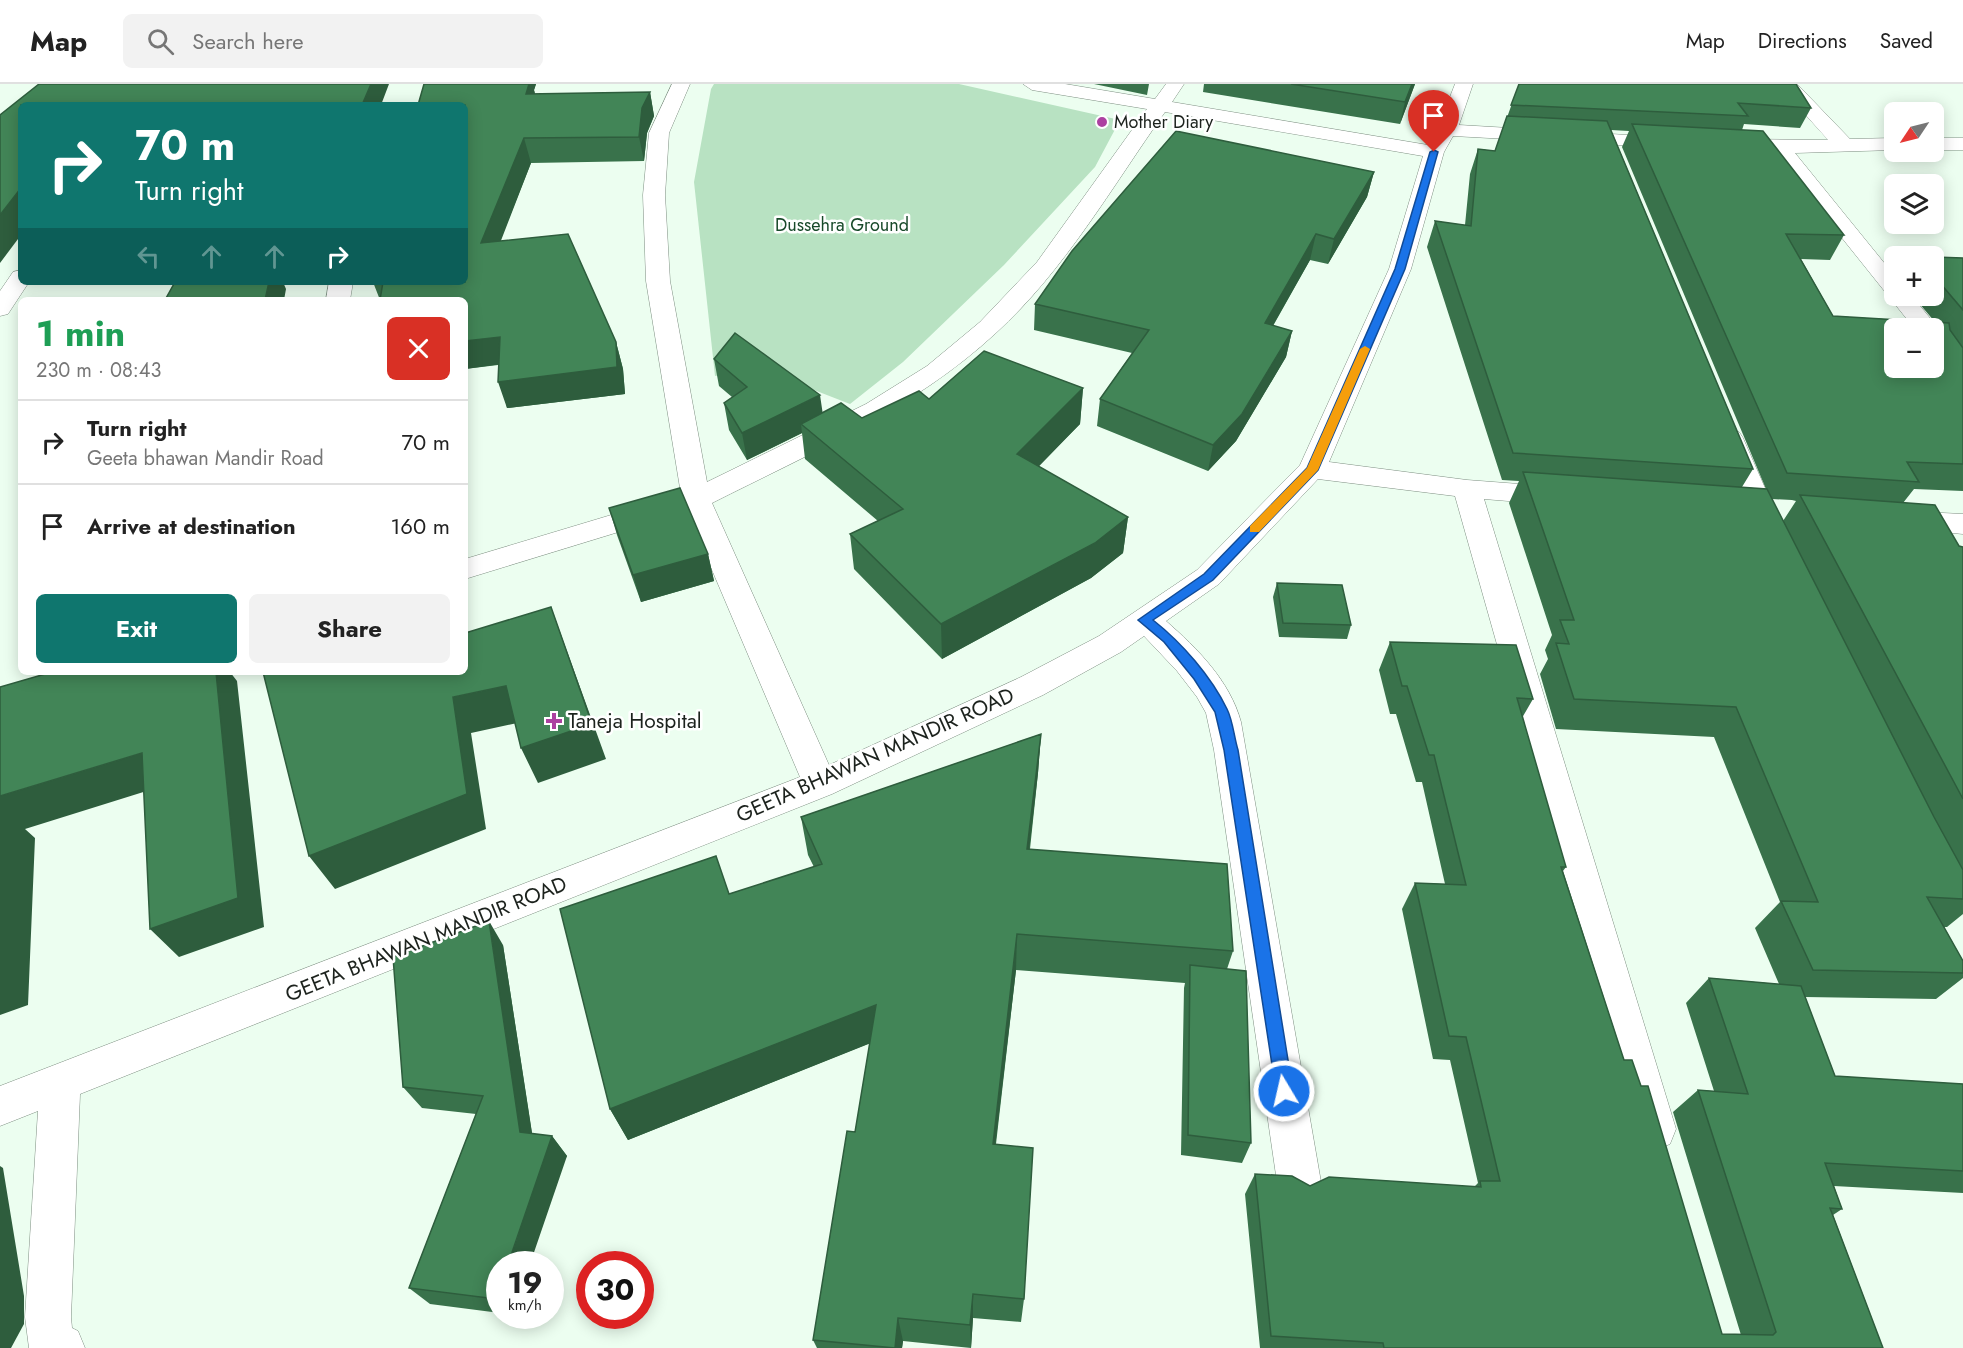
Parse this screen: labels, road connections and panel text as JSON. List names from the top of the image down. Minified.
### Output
{"streets":{"street":["GEETA BHAWAN MANDIR ROAD"]},"parks":["Dussehra Ground"],"places":{"other":["Mother Diary"],"health":["Taneja Hospital"]},"north":"bottom left","page":{"header":"Map","search":"Search here","nav":["Map","Directions","Saved"],"map_buttons":["+","−"],"turn":["70 m","Turn right"],"heading":["1 min","230 m · 08:43"],"list":[{"name":"Turn right","note":"Geeta bhawan Mandir Road","value":"70 m"},{"name":"Arrive at destination","value":"160 m"}],"buttons":["Exit","Share"],"speed":"19 km/h","limit":"30"}}
